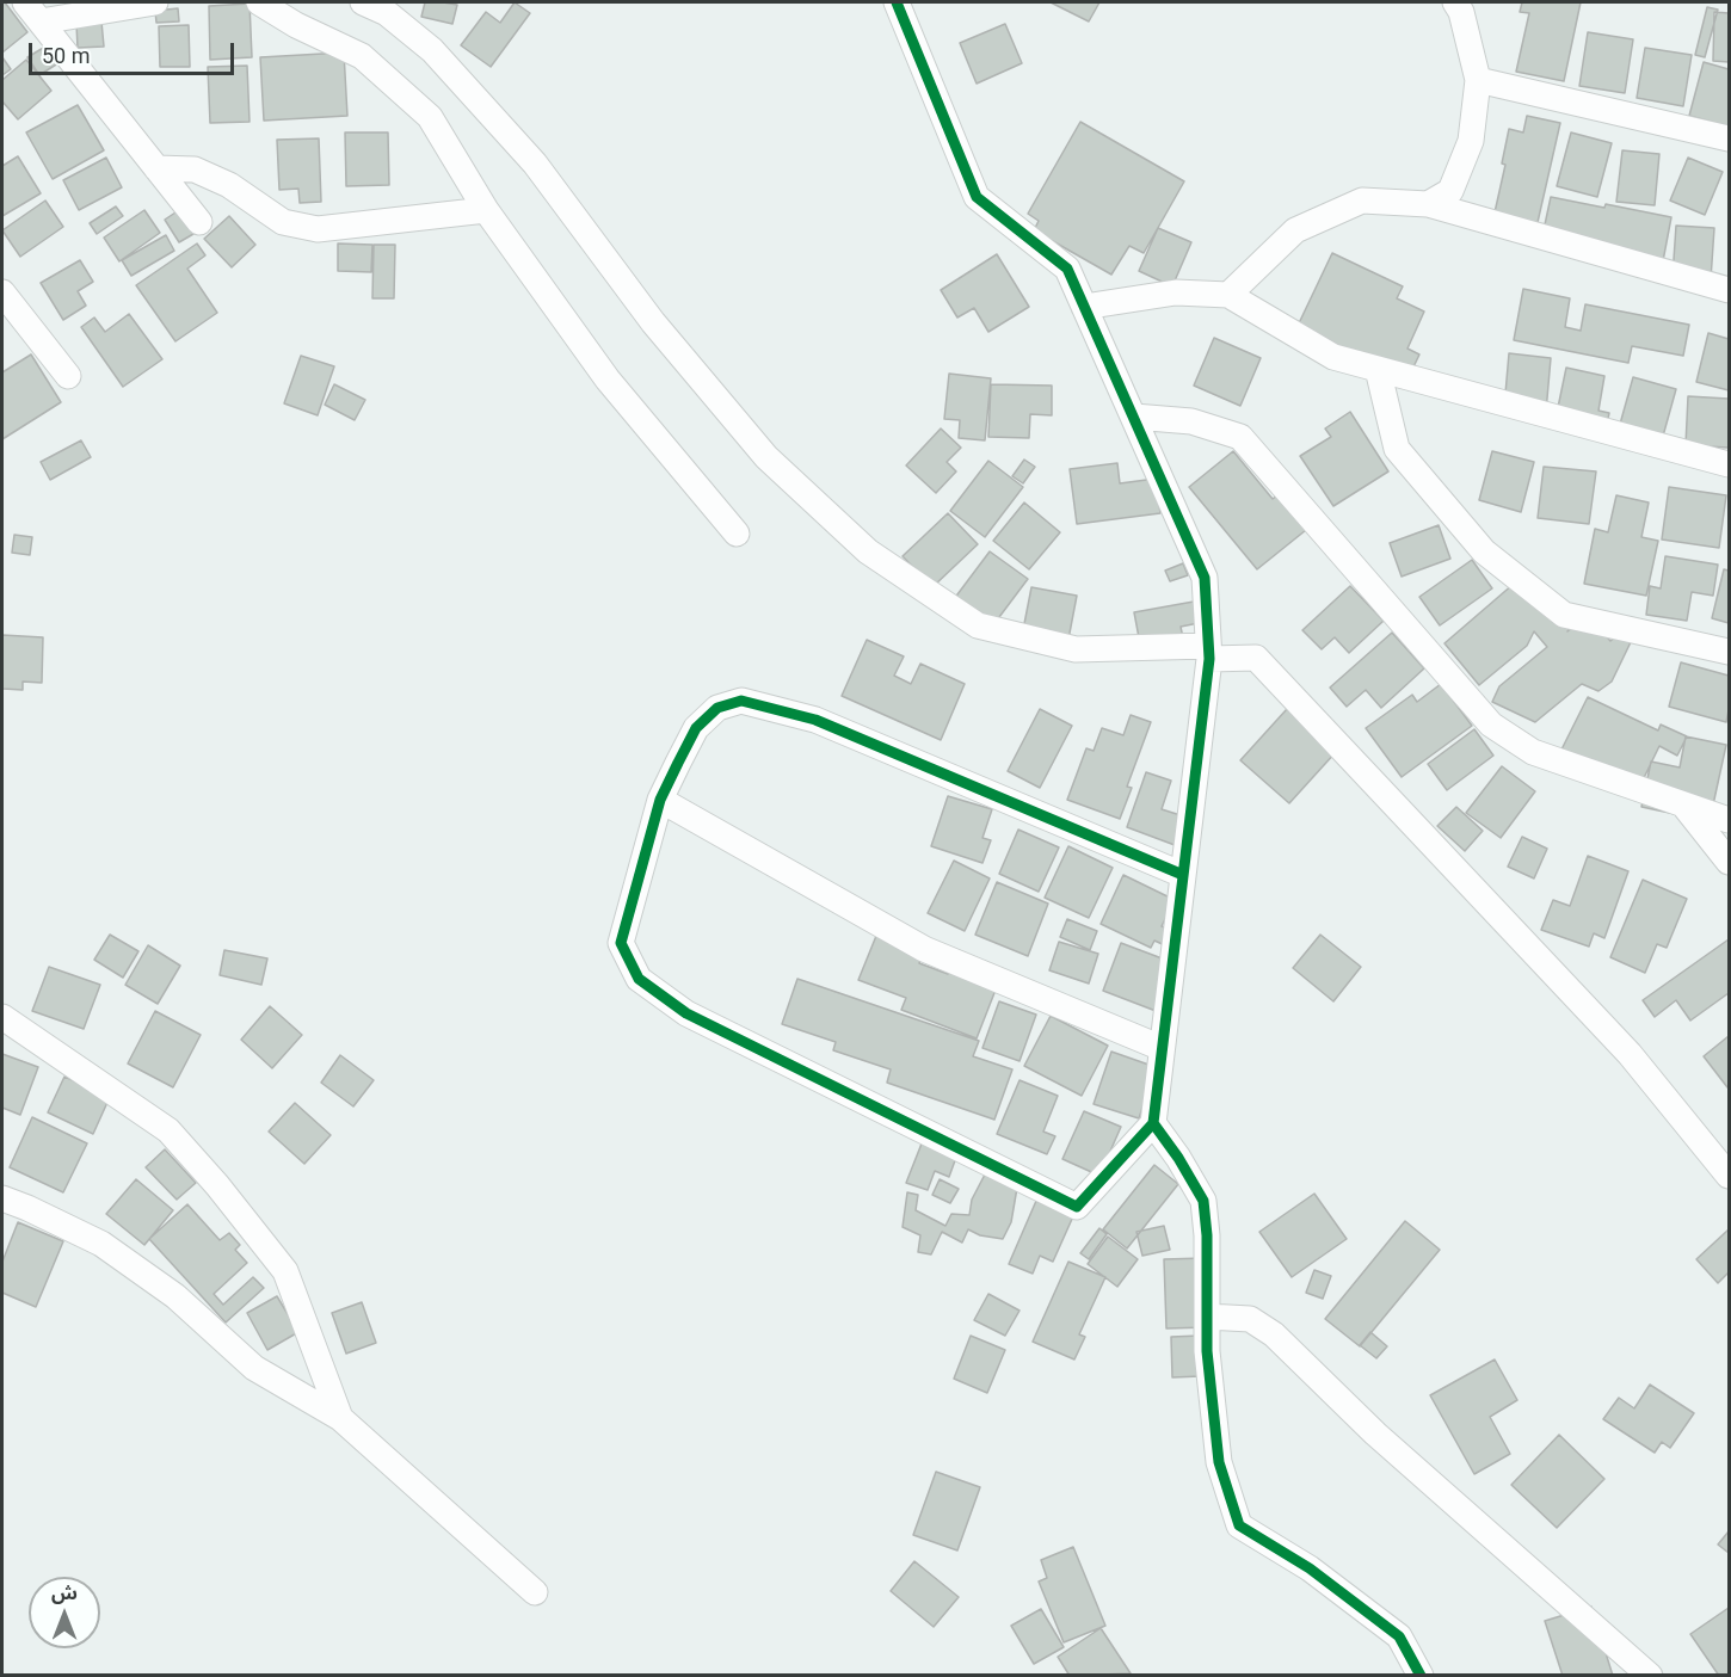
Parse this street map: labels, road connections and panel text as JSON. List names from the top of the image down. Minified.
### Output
{"scale_bar":"50 m","north":"top"}
